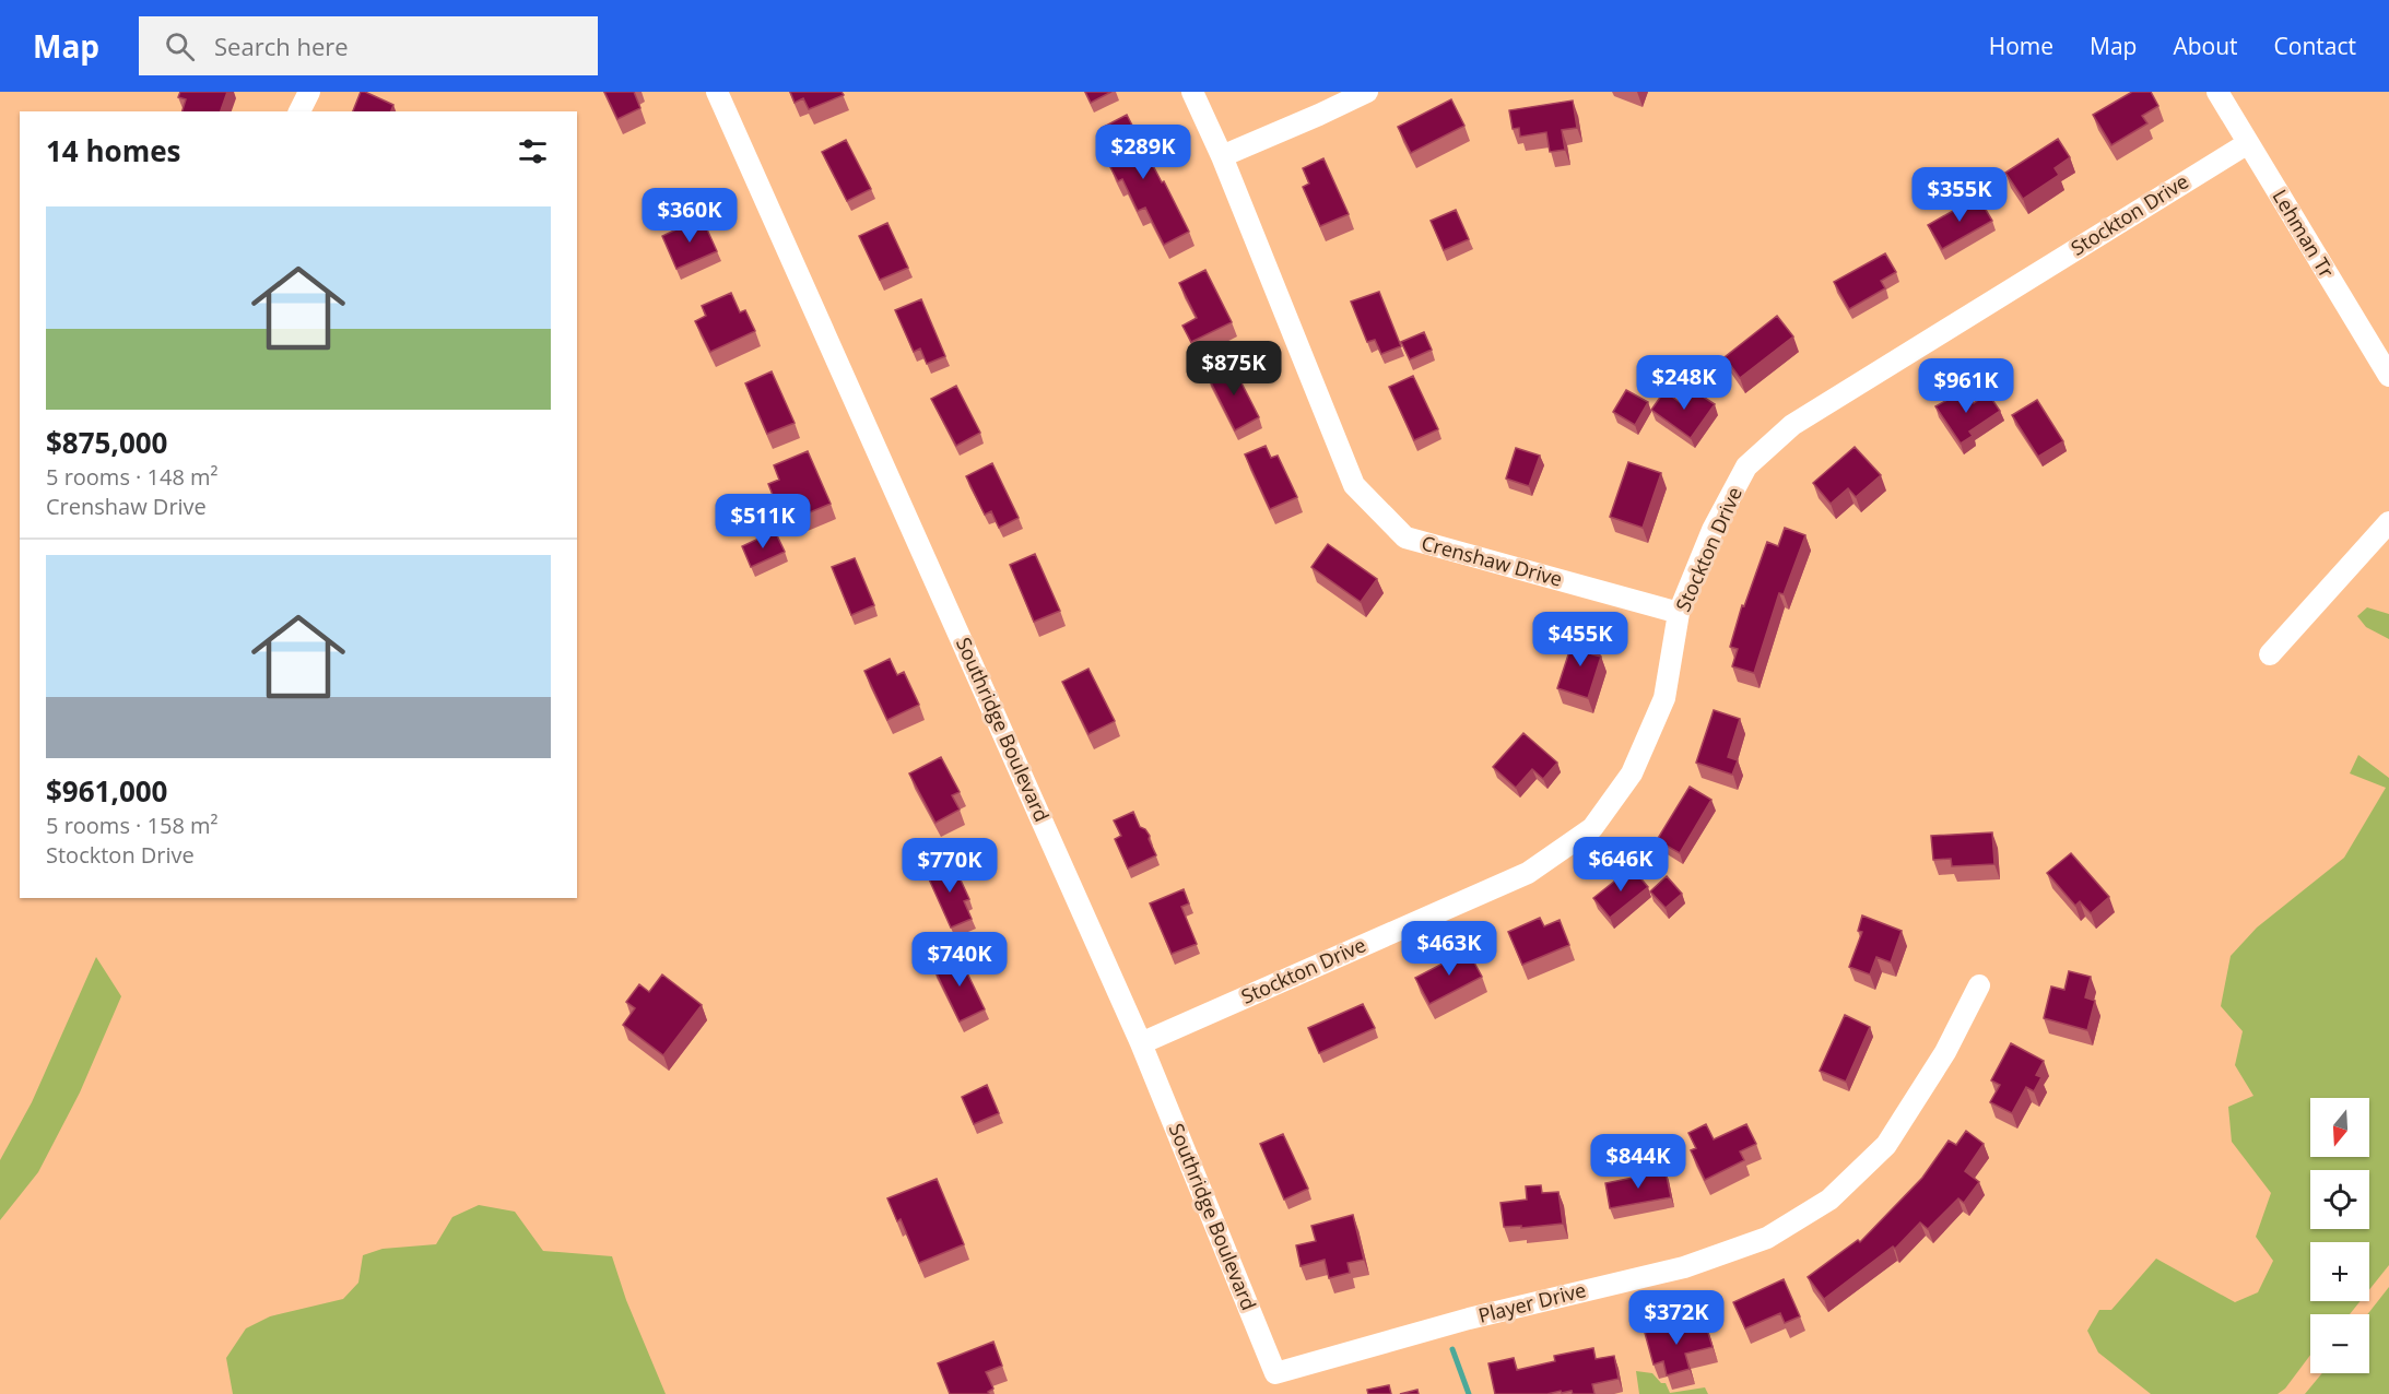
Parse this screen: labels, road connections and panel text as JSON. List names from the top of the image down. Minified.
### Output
{"streets":{"street":["Stockton Drive","Lehman Tr","Crenshaw Drive","Southridge Boulevard","Player Drive"]},"crossings":[["Stockton Drive","Lehman Tr"],["Stockton Drive","Crenshaw Drive"],["Stockton Drive","Southridge Boulevard"],["Southridge Boulevard","Player Drive"]],"north":"bottom","page":{"header":"Map","search":"Search here","nav":["Home","Map","About","Contact"],"heading":"14 homes","price":["$289K","$355K","$360K","$875K","$248K","$961K","$511K","$455K","$646K","$770K","$463K","$740K","$844K","$372K"],"list":[{"name":"$875,000","note":"5 rooms · 148 m² · Crenshaw Drive"},{"name":"$961,000","note":"5 rooms · 158 m² · Stockton Drive"}],"map_buttons":["+","−"]}}
